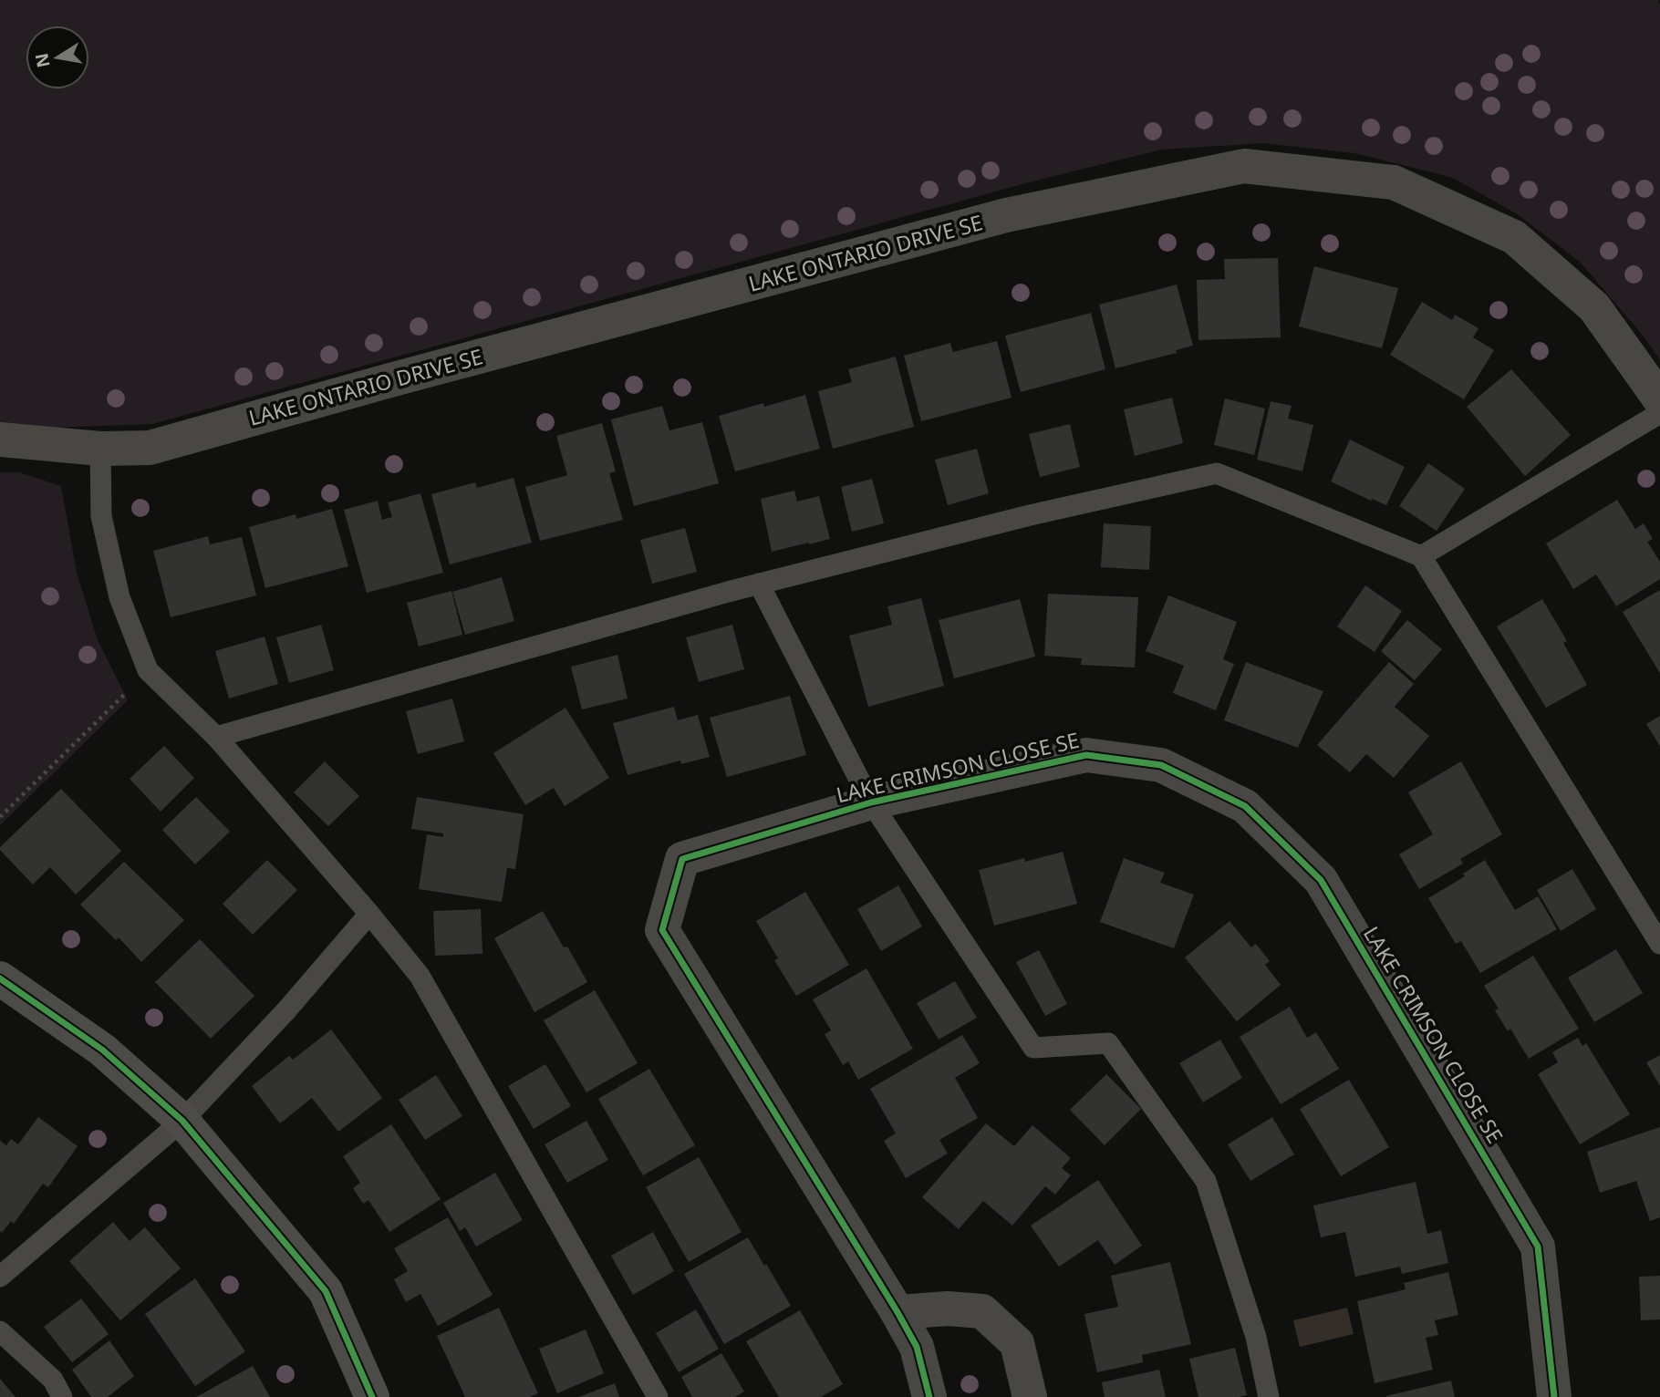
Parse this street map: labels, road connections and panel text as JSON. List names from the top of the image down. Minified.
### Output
{"streets":{"street":["LAKE ONTARIO DRIVE SE","LAKE CRIMSON CLOSE SE"]},"north":"left"}
